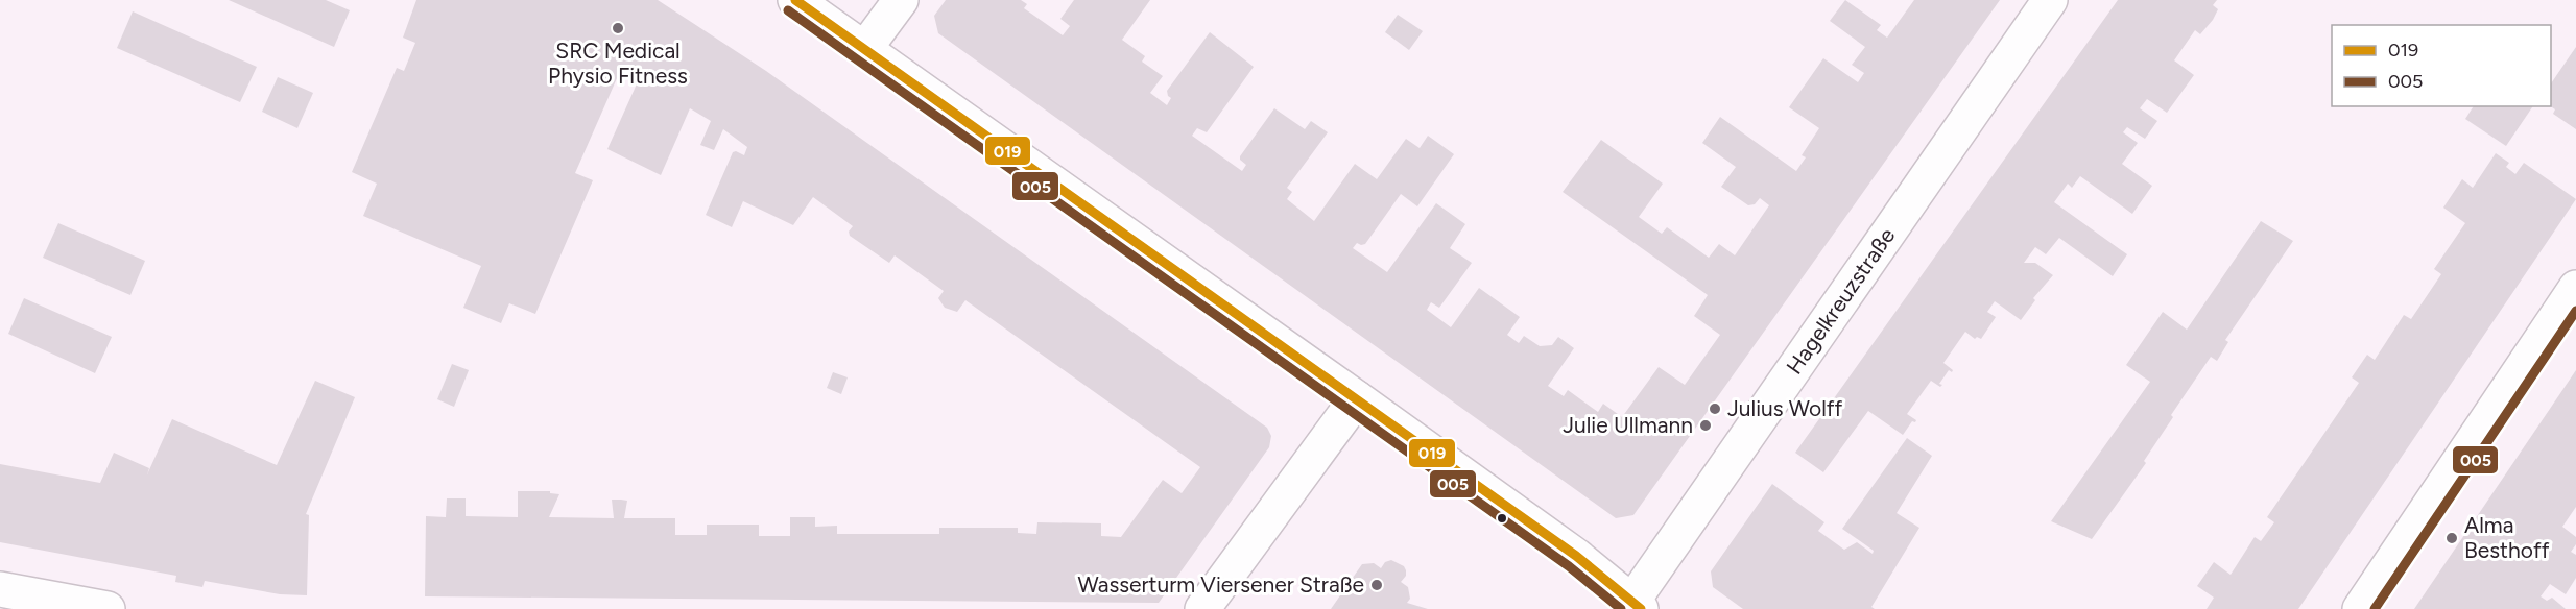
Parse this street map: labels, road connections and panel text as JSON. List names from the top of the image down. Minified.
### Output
{"streets":{"street":["Hagelkreuzstraße"]},"places":["SRC Medical Physio Fitness","Julius Wolff","Julie Ullmann","Alma Besthoff","Wasserturm Viersener Straße"],"lines":["transit line 019","transit line 005"],"legend":["019","005"]}
